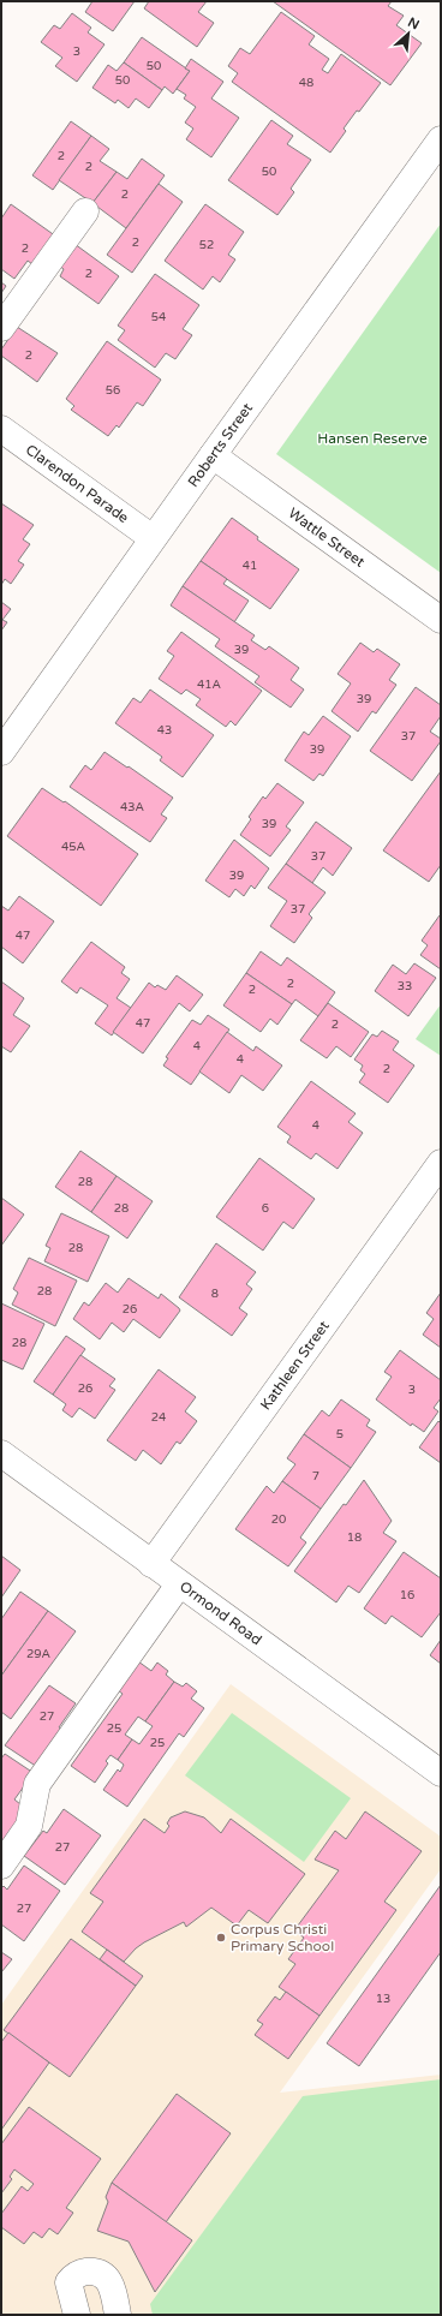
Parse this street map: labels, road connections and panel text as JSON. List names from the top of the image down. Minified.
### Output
{"streets":{"street":["Roberts Street","Clarendon Parade","Wattle Street","Kathleen Street","Ormond Road"]},"crossings":[["Roberts Street","Clarendon Parade"],["Roberts Street","Wattle Street"],["Kathleen Street","Ormond Road"]],"parks":["Hansen Reserve"],"places":["Corpus Christi Primary School"],"house_numbers":["3","50","50","48","2","2","50","2","2","52","2","2","54","2","56","41","39","41A","39","43","37","39","43A","39","45A","37","39","37","47","2","33","2","47","2","4","4","2","4","28","28","6","28","28","8","26","28","26","3","24","5","7","20","18","16","29A","27","25","25","27","27","13"],"north":"top right"}
